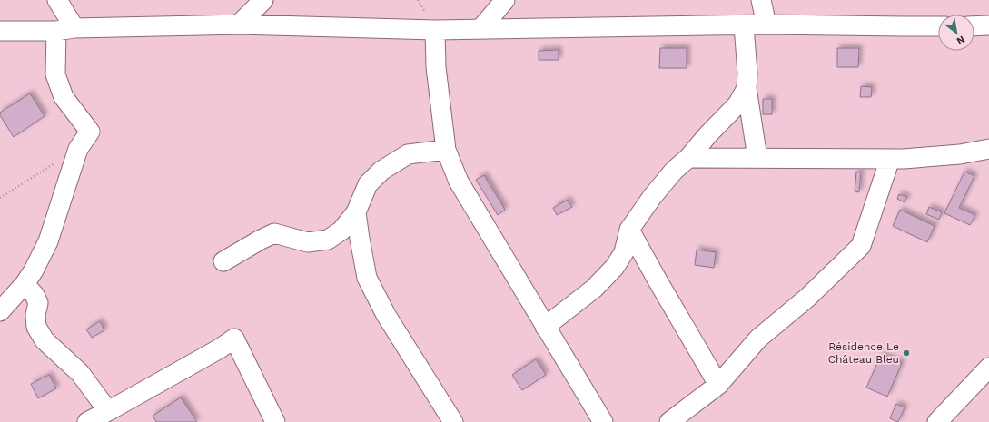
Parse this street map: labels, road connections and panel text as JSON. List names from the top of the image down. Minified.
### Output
{"places":["Résidence Le Château Bleu"],"north":"bottom right"}
